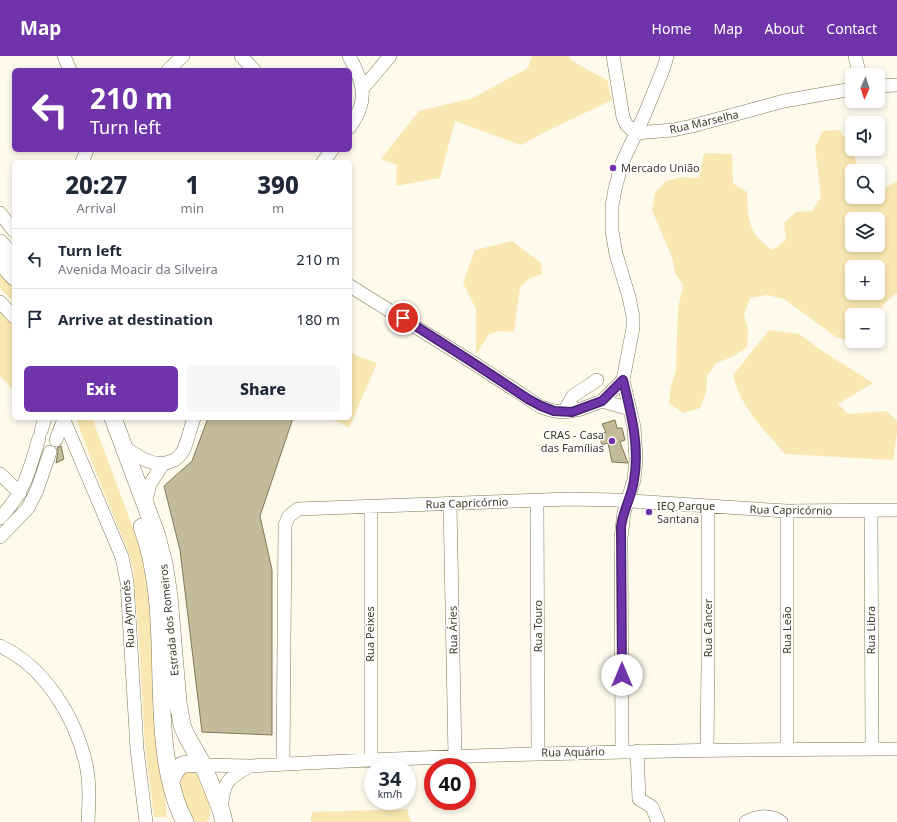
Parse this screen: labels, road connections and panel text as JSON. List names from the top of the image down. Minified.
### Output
{"streets":{"main road":["Estrada dos Romeiros"],"street":["Rua Marselha","Rua Capricórnio","Rua Aymorés","Rua Touro","Rua Câncer","Rua Áries","Rua Leão","Rua Libra","Rua Peixes","Rua Aquário"]},"crossings":[["Rua Capricórnio","Rua Touro"],["Rua Capricórnio","Rua Câncer"],["Rua Capricórnio","Rua Áries"],["Rua Capricórnio","Rua Leão"],["Rua Capricórnio","Rua Libra"],["Rua Capricórnio","Rua Peixes"],["Rua Capricórnio","Rua Aquário"],["Estrada dos Romeiros","Rua Aquário"],["Rua Touro","Rua Aquário"],["Rua Câncer","Rua Aquário"],["Rua Áries","Rua Aquário"],["Rua Leão","Rua Aquário"],["Rua Libra","Rua Aquário"]],"places":["Mercado União","CRAS - Casa das Famílias","IEQ Parque Santana"],"north":"bottom","page":{"header":"Map","nav":["Home","Map","About","Contact"],"map_buttons":["+","−"],"turn":["210 m","Turn left"],"eta":["20:27","Arrival","1","min","390","m"],"list":[{"name":"Turn left","note":"Avenida Moacir da Silveira","value":"210 m"},{"name":"Arrive at destination","value":"180 m"}],"buttons":["Exit","Share"],"speed":"34 km/h","limit":"40"}}
